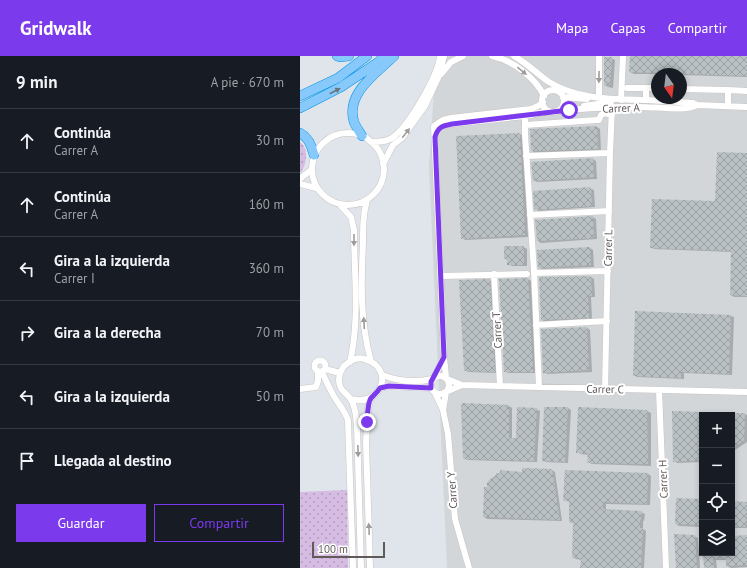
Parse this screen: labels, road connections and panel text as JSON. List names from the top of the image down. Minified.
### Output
{"streets":{"street":["Carrer A","Carrer L","Carrer T","Carrer C","Carrer H","Carrer Y"]},"crossings":[["Carrer A","Carrer L"],["Carrer L","Carrer C"],["Carrer T","Carrer C"],["Carrer C","Carrer H"],["Carrer C","Carrer Y"]],"scale_bar":"100 m","north":"bottom","page":{"header":"Gridwalk","nav":["Mapa","Capas","Compartir"],"heading":["9 min","A pie · 670 m"],"list":[["Continúa","Carrer A","30 m"],["Continúa","Carrer A","160 m"],["Gira a la izquierda","Carrer I","360 m"],["Gira a la derecha","70 m"],["Gira a la izquierda","50 m"],"Llegada al destino"],"map_buttons":["+","−"],"buttons":["Guardar","Compartir"],"scale":"100 m"}}
